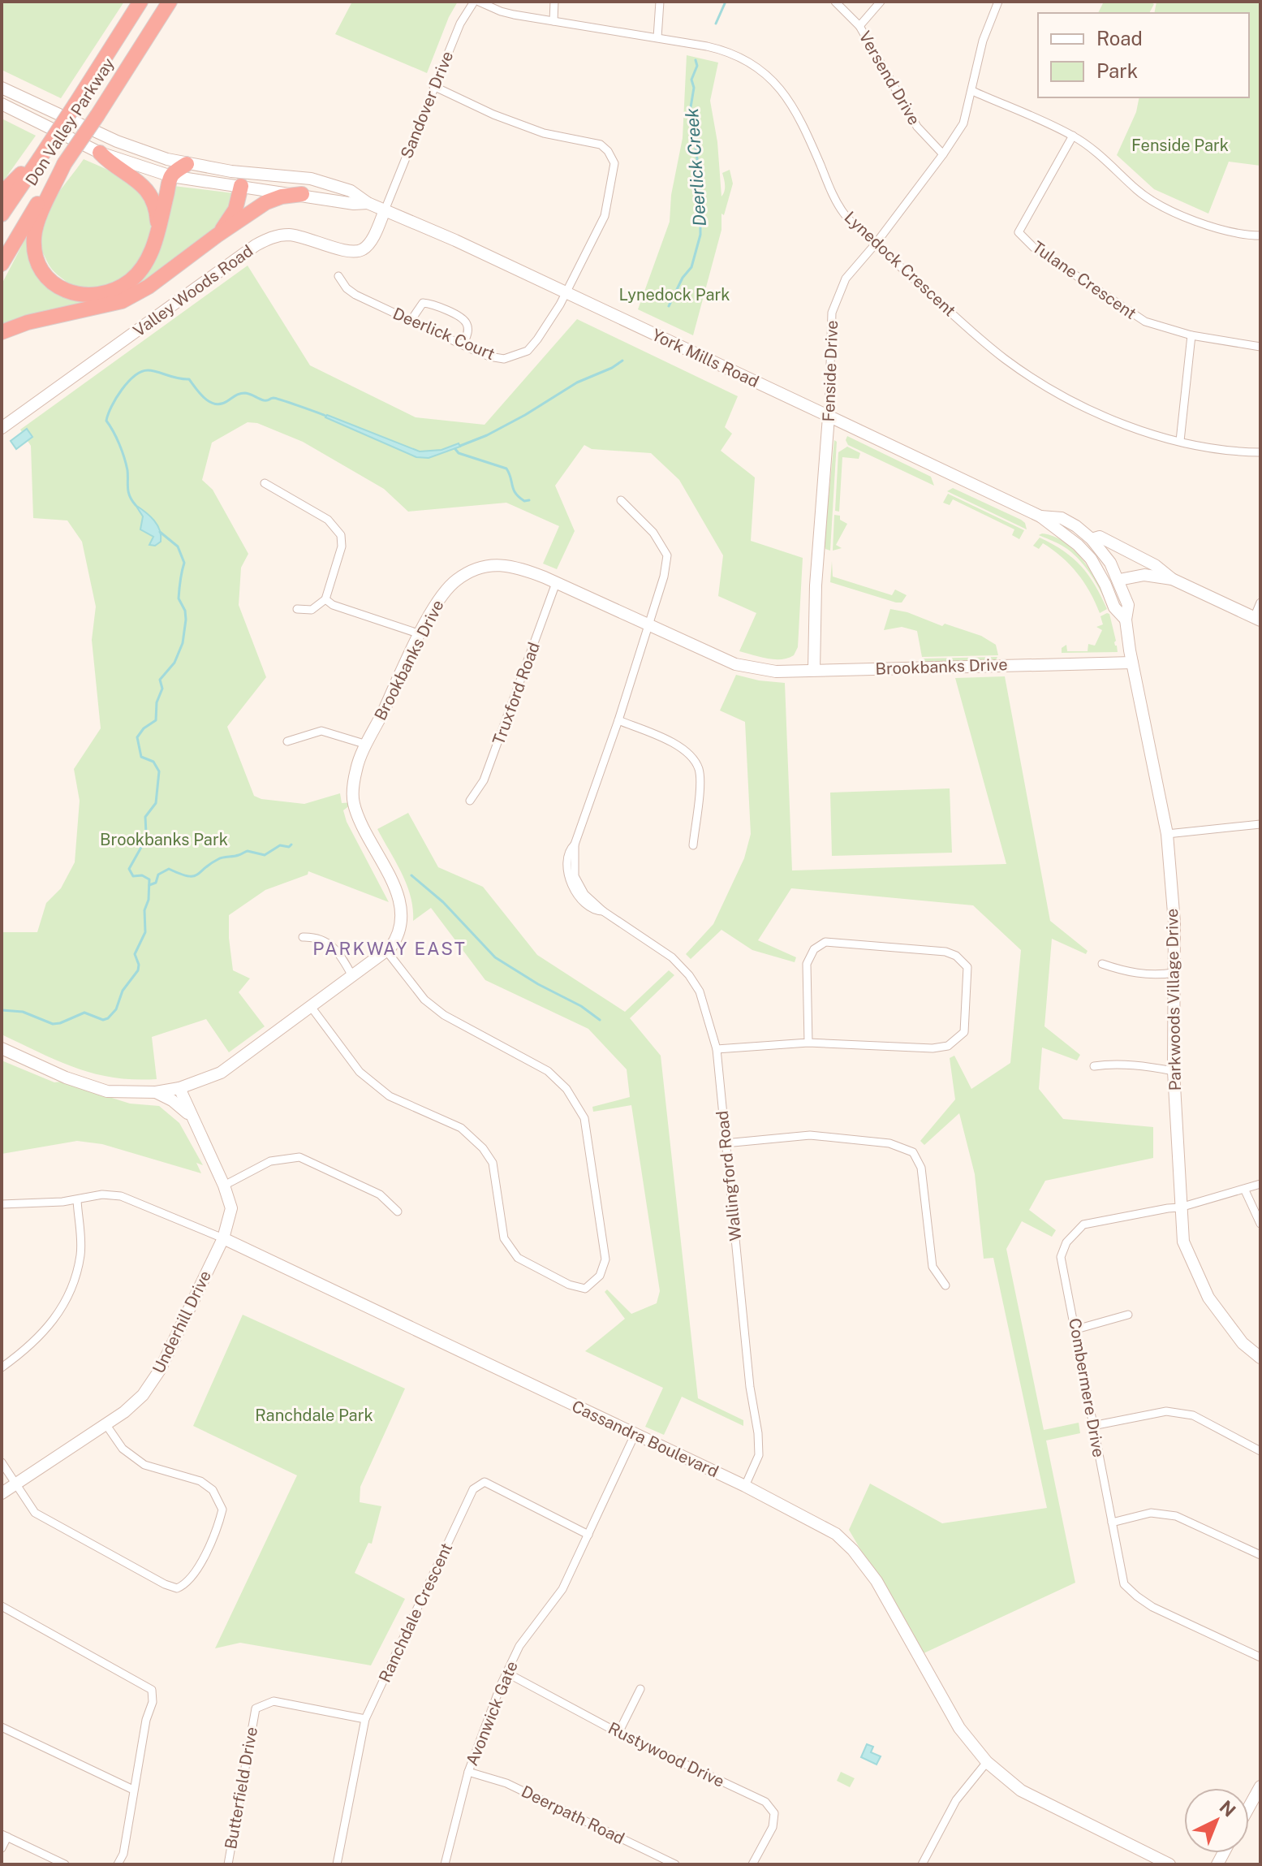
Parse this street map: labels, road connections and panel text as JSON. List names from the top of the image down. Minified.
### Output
{"streets":{"highway":["Don Valley Parkway"],"street":["Versend Drive","Sandover Drive","Lynedock Crescent","Tulane Crescent","Valley Woods Road","Deerlick Court","York Mills Road","Fenside Drive","Brookbanks Drive","Truxford Road","Parkwoods Village Drive","Wallingford Road","Underhill Drive","Combermere Drive","Cassandra Boulevard","Ranchdale Crescent","Avonwick Gate","Rustywood Drive","Butterfield Drive","Deerpath Road"]},"crossings":[["Versend Drive","Fenside Drive"],["Sandover Drive","Valley Woods Road"],["Sandover Drive","Deerlick Court"],["Sandover Drive","York Mills Road"],["Lynedock Crescent","Fenside Drive"],["Valley Woods Road","York Mills Road"],["Deerlick Court","York Mills Road"],["York Mills Road","Fenside Drive"],["York Mills Road","Parkwoods Village Drive"],["Fenside Drive","Brookbanks Drive"],["Brookbanks Drive","Truxford Road"],["Brookbanks Drive","Parkwoods Village Drive"],["Brookbanks Drive","Wallingford Road"],["Brookbanks Drive","Underhill Drive"],["Parkwoods Village Drive","Combermere Drive"],["Wallingford Road","Cassandra Boulevard"],["Underhill Drive","Cassandra Boulevard"],["Cassandra Boulevard","Avonwick Gate"],["Ranchdale Crescent","Avonwick Gate"],["Ranchdale Crescent","Butterfield Drive"],["Avonwick Gate","Rustywood Drive"],["Avonwick Gate","Deerpath Road"]],"districts":["PARKWAY EAST"],"water":["Deerlick Creek"],"parks":["Fenside Park","Lynedock Park","Brookbanks Park","Ranchdale Park"],"legend":["Road","Park"],"north":"top right"}
